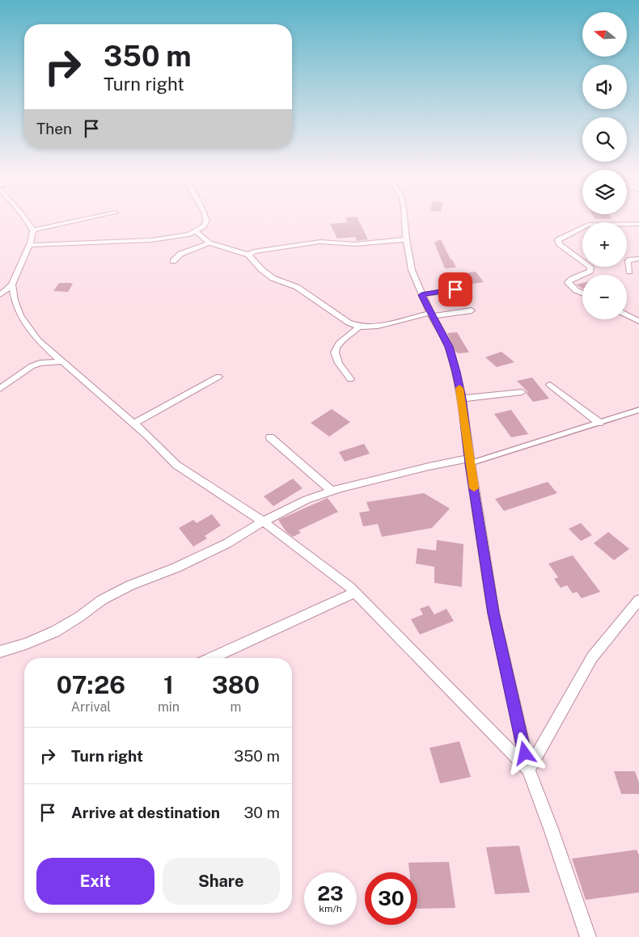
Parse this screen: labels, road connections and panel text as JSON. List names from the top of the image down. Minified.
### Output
{"north":"left","page":{"map_buttons":["+","−"],"turn":["350 m","Turn right"],"then":"Then","eta":["07:26","Arrival","1","min","380","m"],"list":[{"name":"Turn right","value":"350 m"},{"name":"Arrive at destination","value":"30 m"}],"buttons":["Exit","Share"],"speed":"23 km/h","limit":"30"}}
